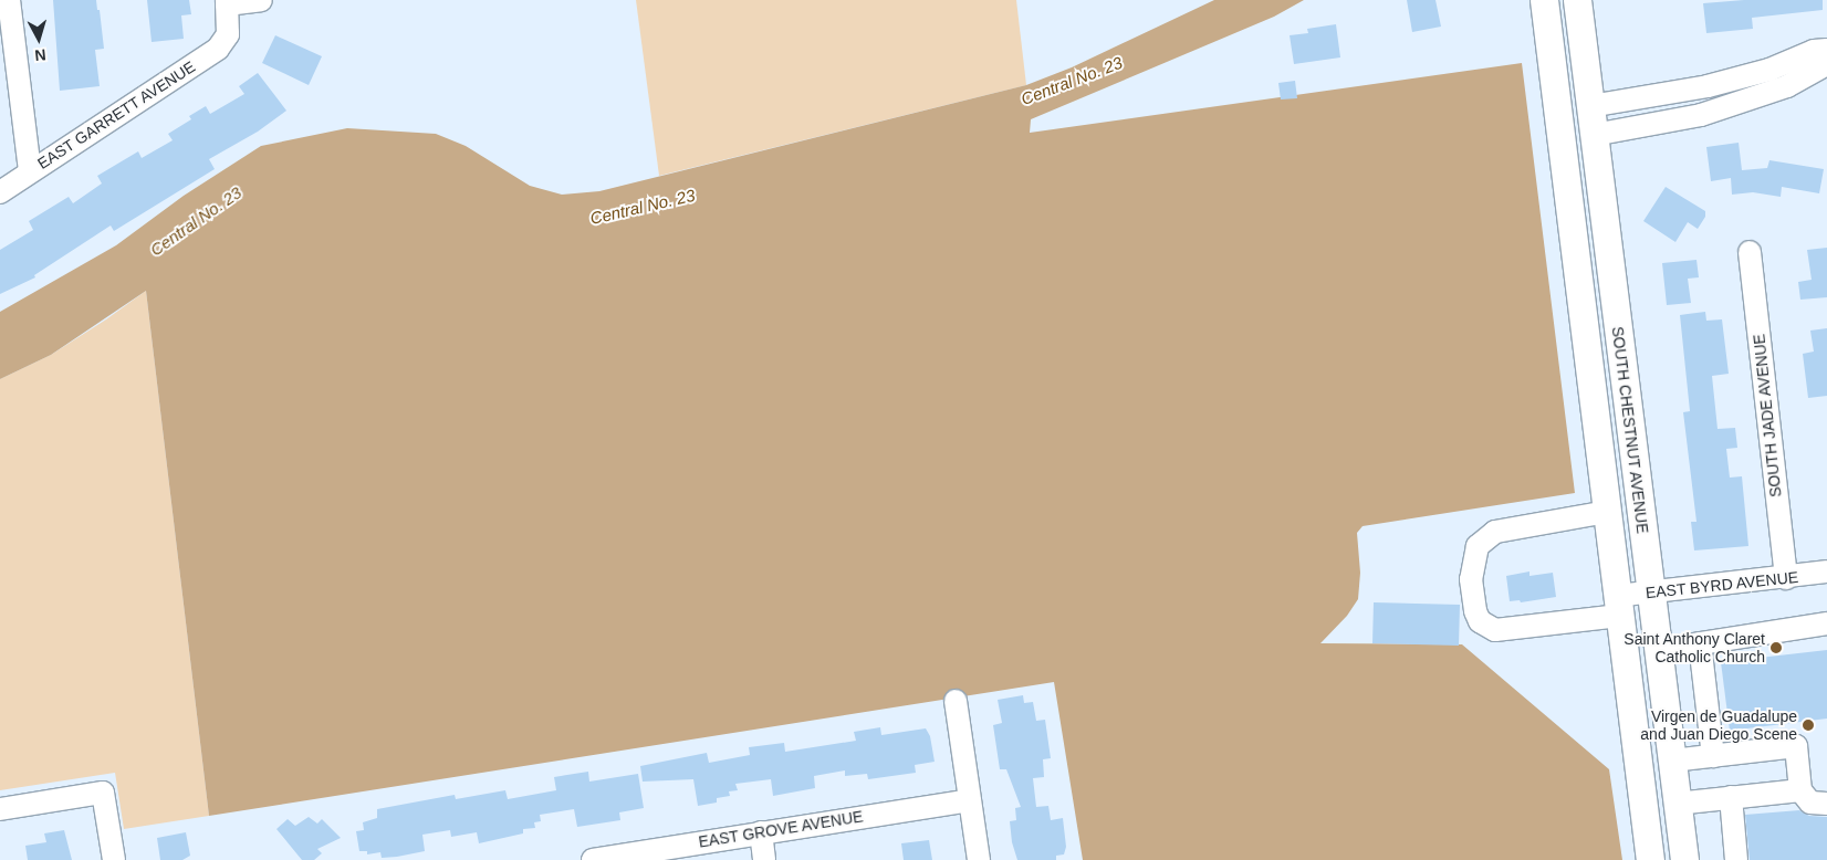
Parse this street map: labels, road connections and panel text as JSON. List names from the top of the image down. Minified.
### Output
{"streets":{"main road":["SOUTH CHESTNUT AVENUE"],"street":["EAST GARRETT AVENUE","SOUTH JADE AVENUE","EAST BYRD AVENUE","EAST GROVE AVENUE"]},"crossings":[["SOUTH JADE AVENUE","EAST BYRD AVENUE"],["SOUTH CHESTNUT AVENUE","EAST BYRD AVENUE"]],"water":["Central No. 23"],"places":["Saint Anthony Claret Catholic Church","Virgen de Guadalupe and Juan Diego Scene"],"north":"bottom"}
